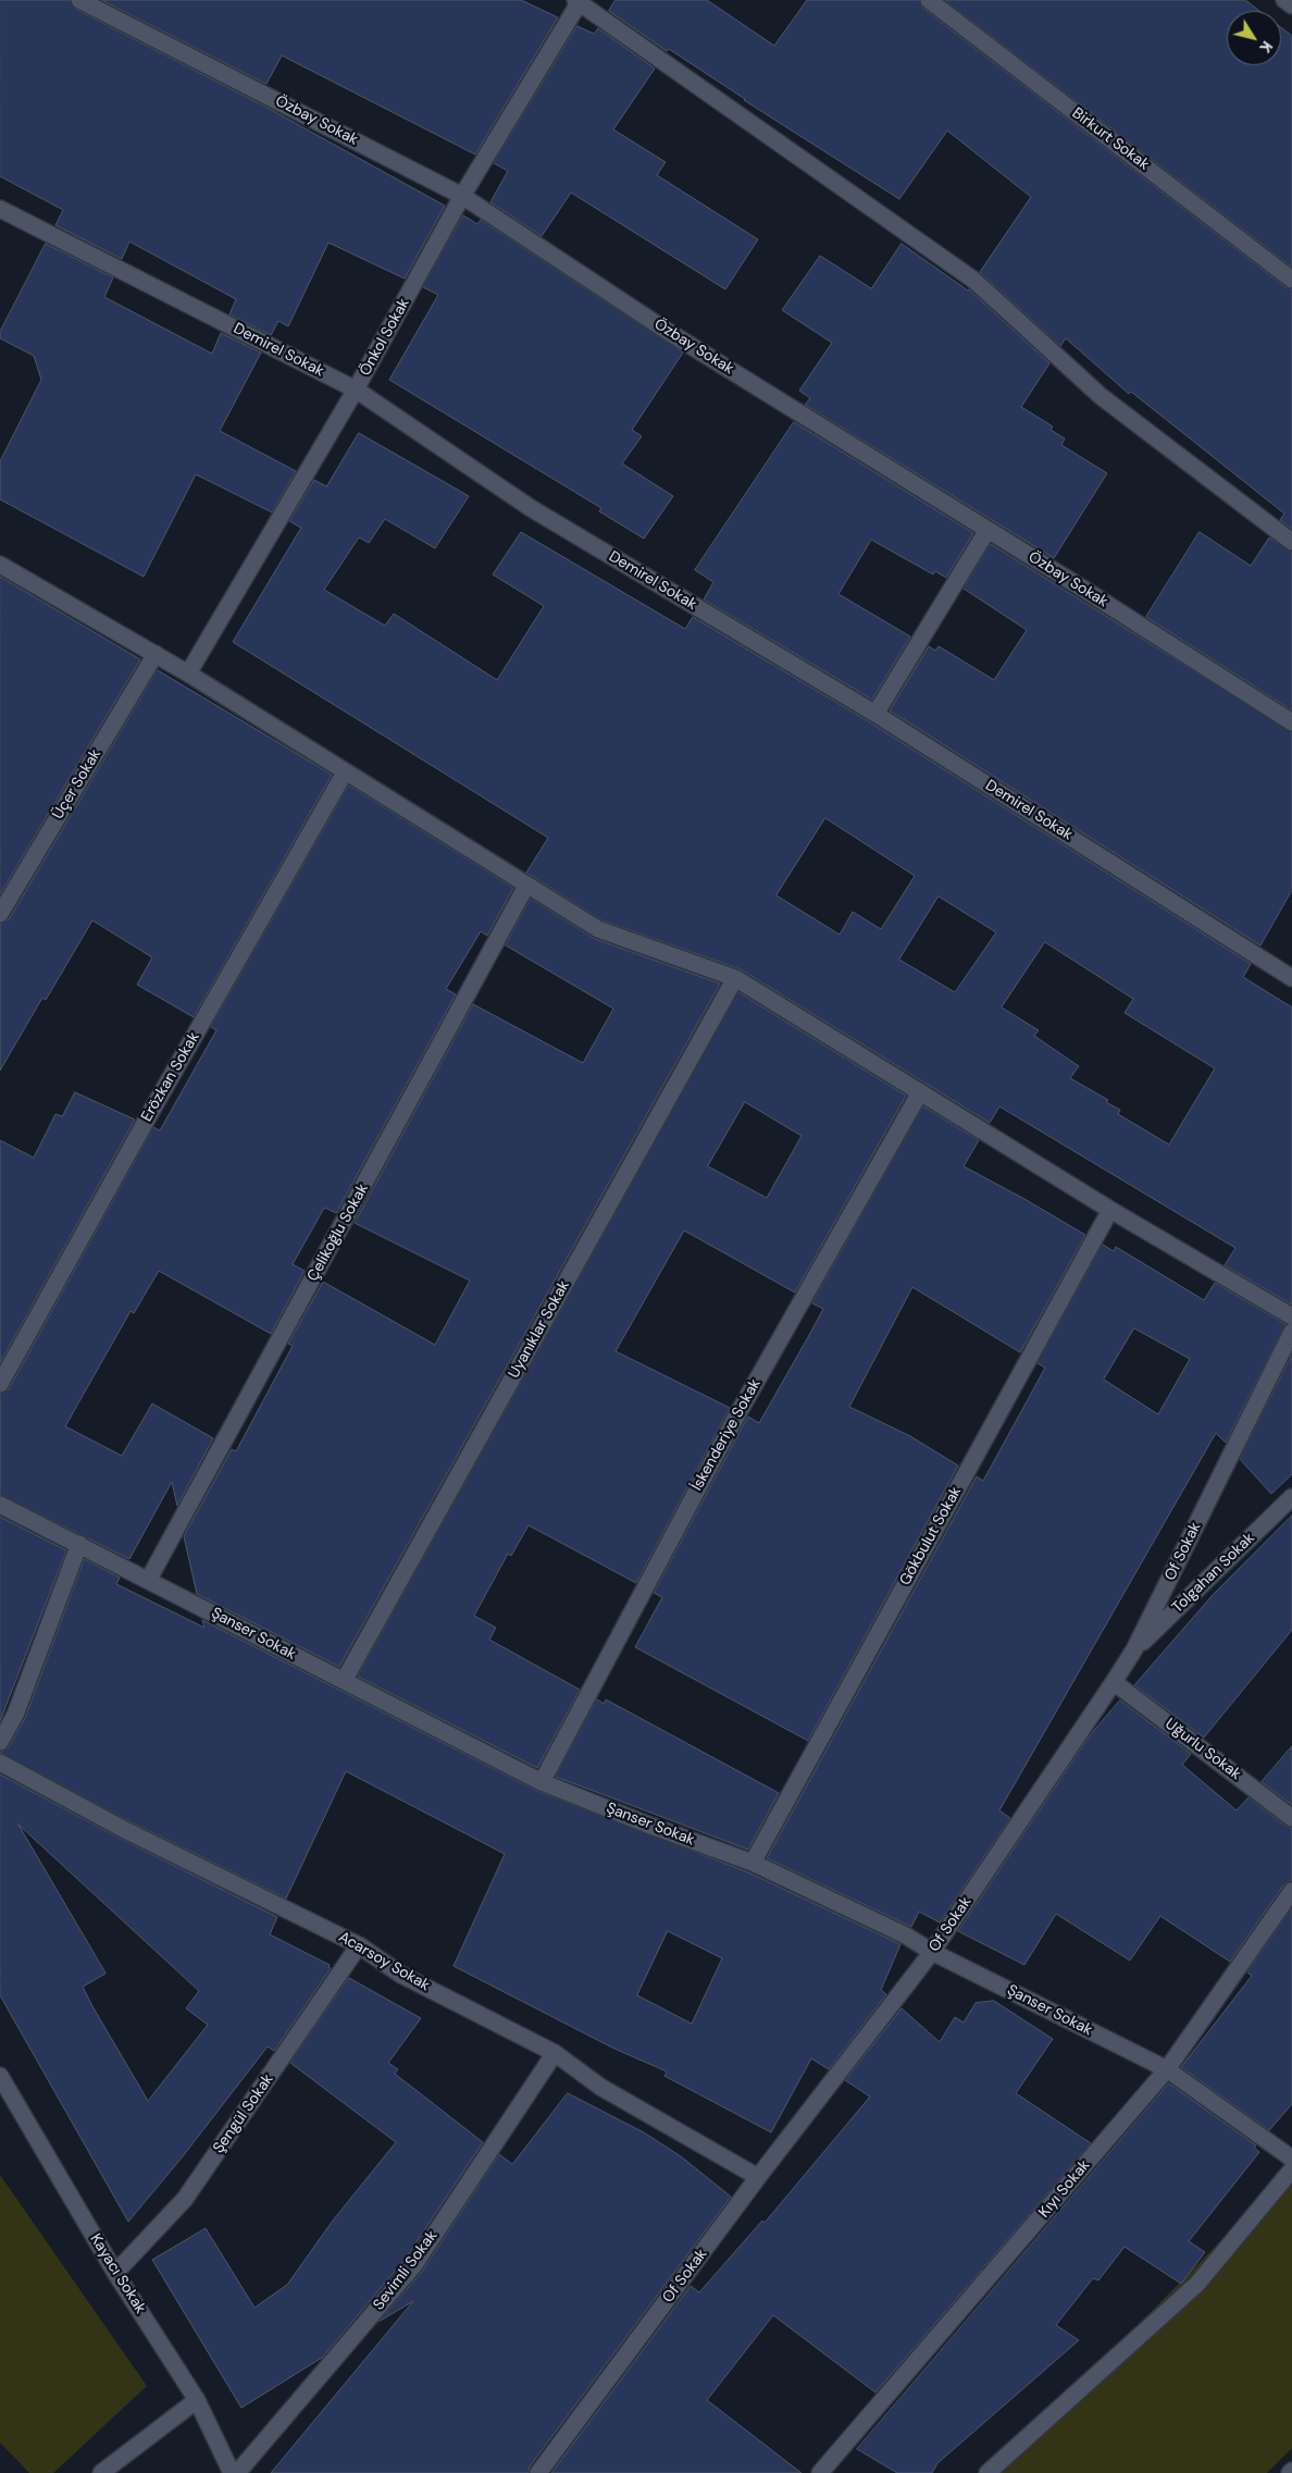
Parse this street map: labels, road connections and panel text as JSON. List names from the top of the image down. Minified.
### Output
{"streets":{"street":["Özbay Sokak","Birkurt Sokak","Önkol Sokak","Demirel Sokak","Üçer Sokak","Erözkan Sokak","Çelikoğlu Sokak","Uyanıklar Sokak","İskenderiye Sokak","Gökbulut Sokak","Of Sokak","Tolgahan Sokak","Şanser Sokak","Uğurlu Sokak","Acarsoy Sokak","Şengül Sokak","Kıyı Sokak","Sevimli Sokak","Kayacı Sokak"]},"crossings":[["Özbay Sokak","Önkol Sokak"],["Önkol Sokak","Demirel Sokak"],["Çelikoğlu Sokak","Şanser Sokak"],["Uyanıklar Sokak","Şanser Sokak"],["İskenderiye Sokak","Şanser Sokak"],["Gökbulut Sokak","Şanser Sokak"],["Of Sokak","Tolgahan Sokak"],["Of Sokak","Şanser Sokak"],["Of Sokak","Uğurlu Sokak"],["Of Sokak","Acarsoy Sokak"],["Şanser Sokak","Kıyı Sokak"],["Acarsoy Sokak","Şengül Sokak"],["Acarsoy Sokak","Sevimli Sokak"],["Şengül Sokak","Kayacı Sokak"]],"north":"bottom right"}
